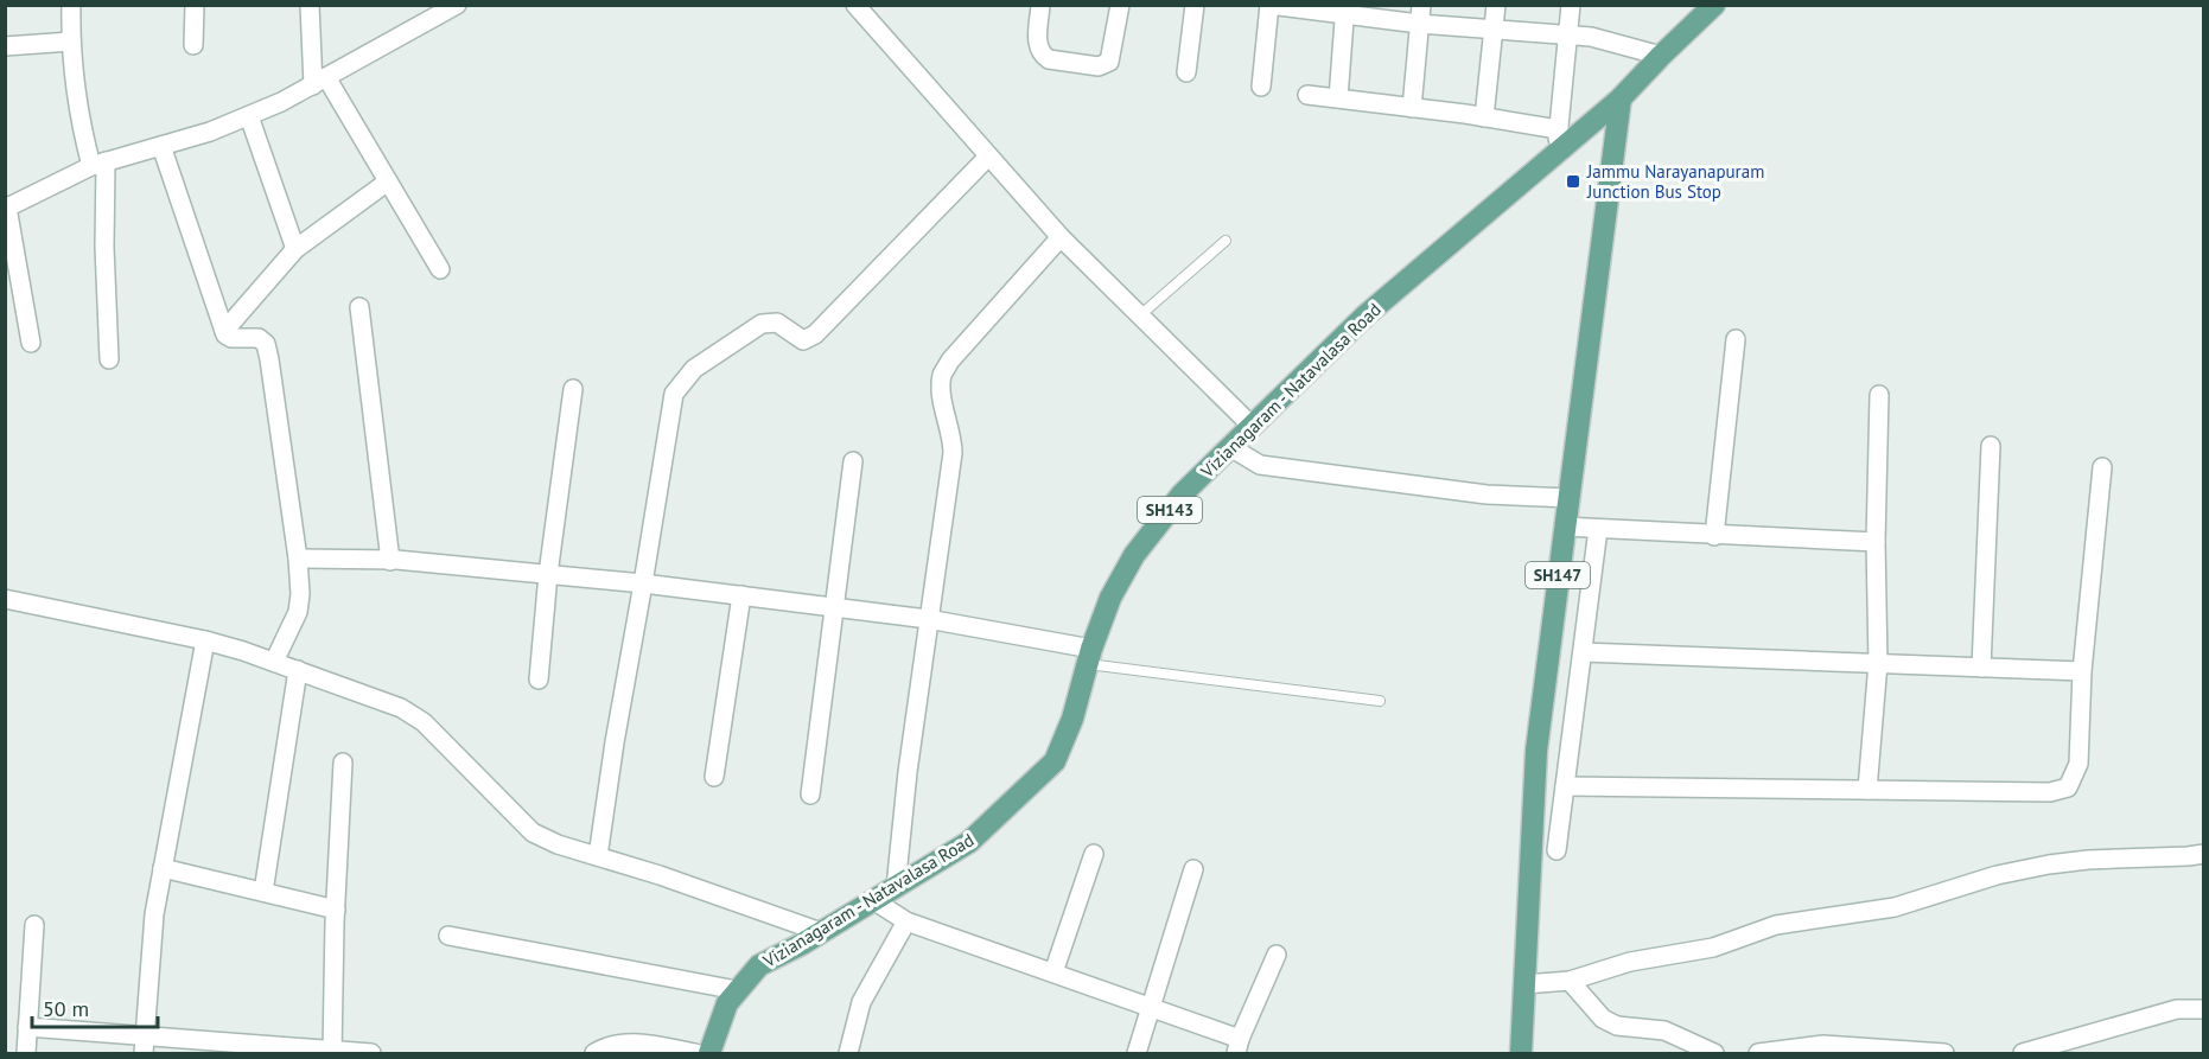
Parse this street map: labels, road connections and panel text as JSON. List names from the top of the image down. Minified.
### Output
{"streets":{"main road":["Vizianagaram - Natavalasa Road","SH143","SH147"]},"crossings":[["Vizianagaram - Natavalasa Road","SH147"]],"places":{"transit":["Jammu Narayanapuram Junction Bus Stop"]},"scale_bar":"50 m"}
